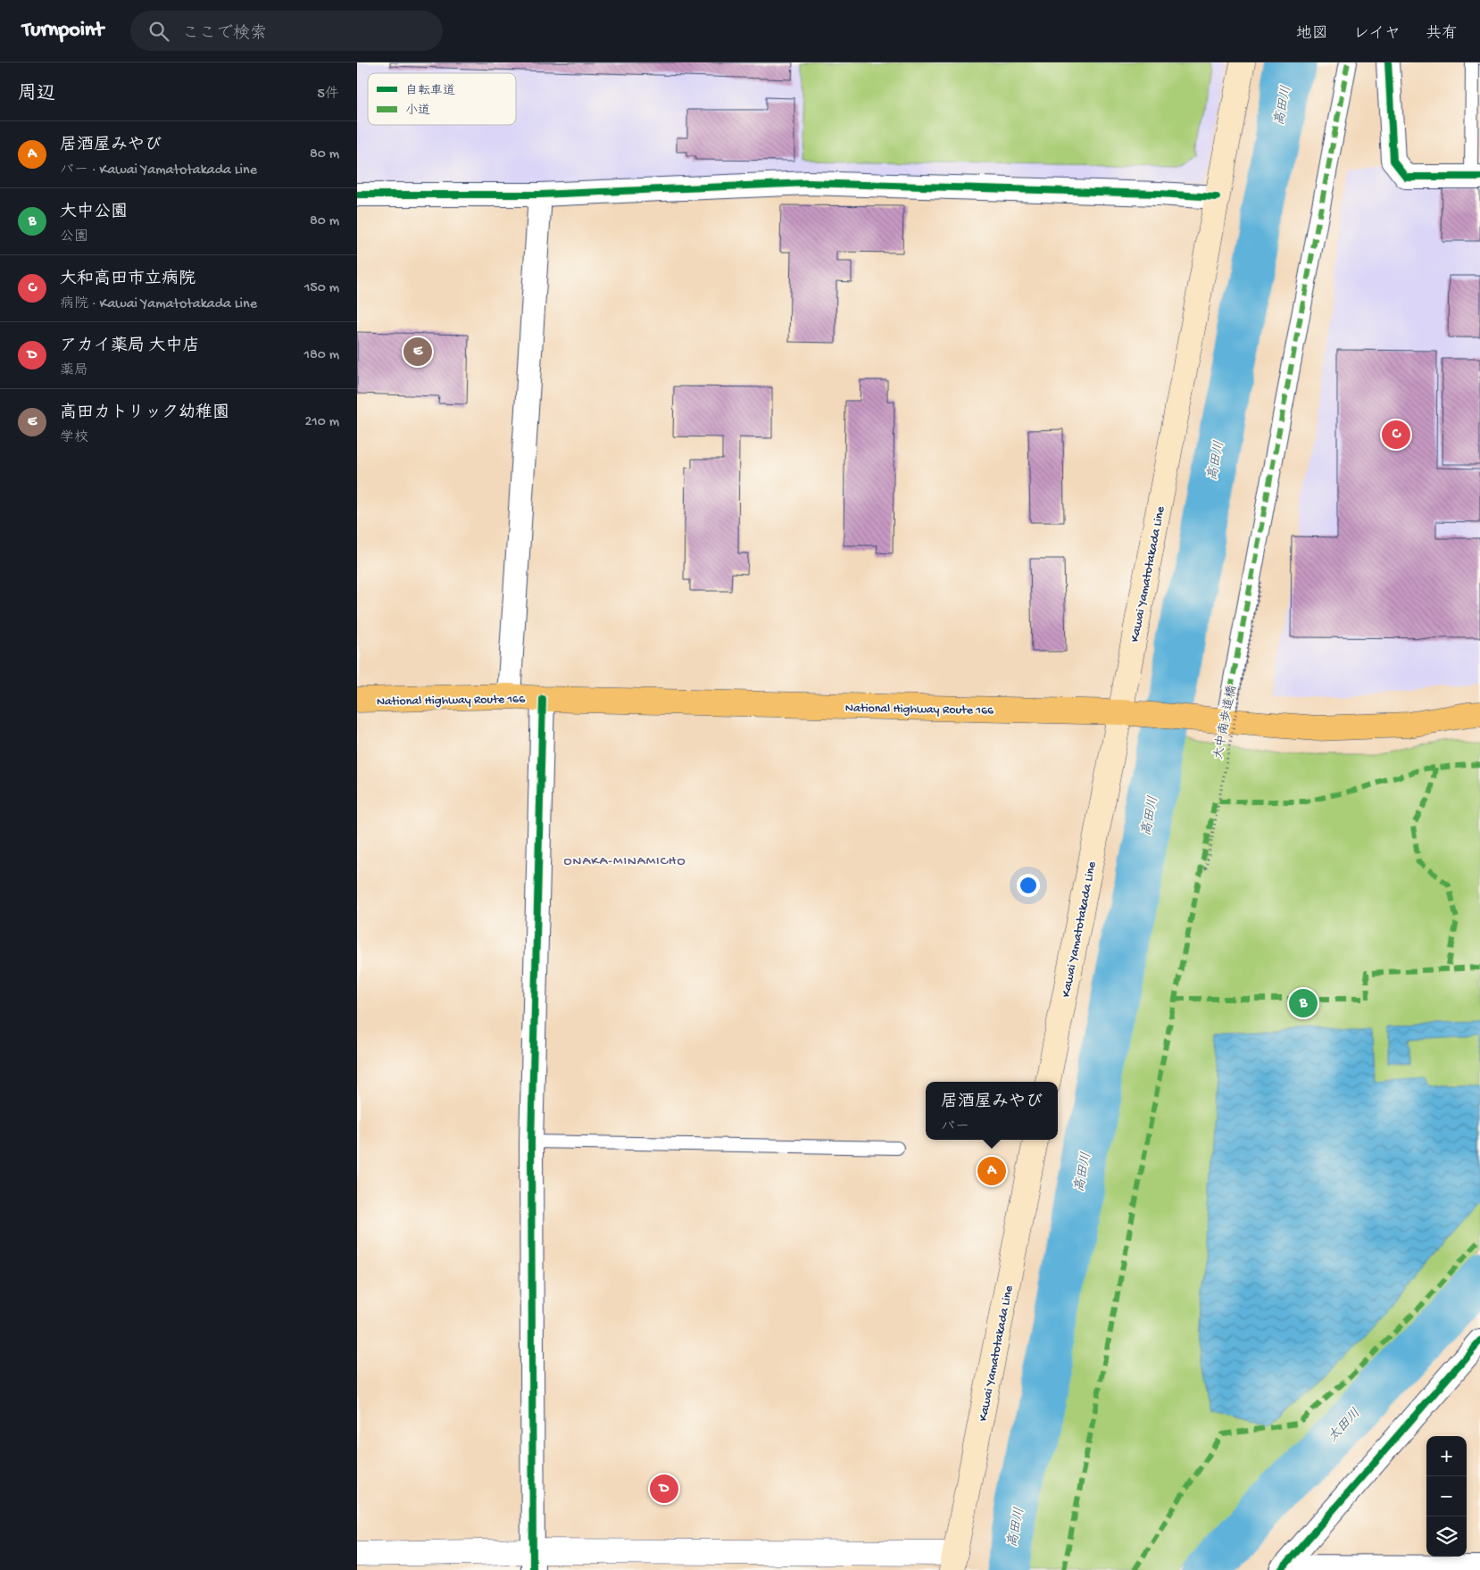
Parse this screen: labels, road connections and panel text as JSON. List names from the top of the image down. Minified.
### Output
{"streets":{"highway":["National Highway Route 166"],"main road":["Kawai Yamatotakada Line"],"path":["大中南歩道橋"]},"crossings":[["Kawai Yamatotakada Line","National Highway Route 166"]],"districts":["ONAKA-MINAMICHO"],"water":["高田川","太田川"],"legend":["自転車道","小道"],"page":{"header":"Turnpoint","search":"ここで検索","nav":["地図","レイヤ","共有"],"heading":["周辺","5件"],"list":[{"mark":"A","name":"居酒屋みやび","note":"バー · Kawai Yamatotakada Line","value":"80 m"},{"mark":"B","name":"大中公園","note":"公園","value":"80 m"},{"mark":"C","name":"大和高田市立病院","note":"病院 · Kawai Yamatotakada Line","value":"150 m"},{"mark":"D","name":"アカイ薬局 大中店","note":"薬局","value":"180 m"},{"mark":"E","name":"高田カトリック幼稚園","note":"学校","value":"210 m"}],"pins":["E","C","B","A","D"],"popup":["居酒屋みやび","バー"],"map_buttons":["+","−"]}}
